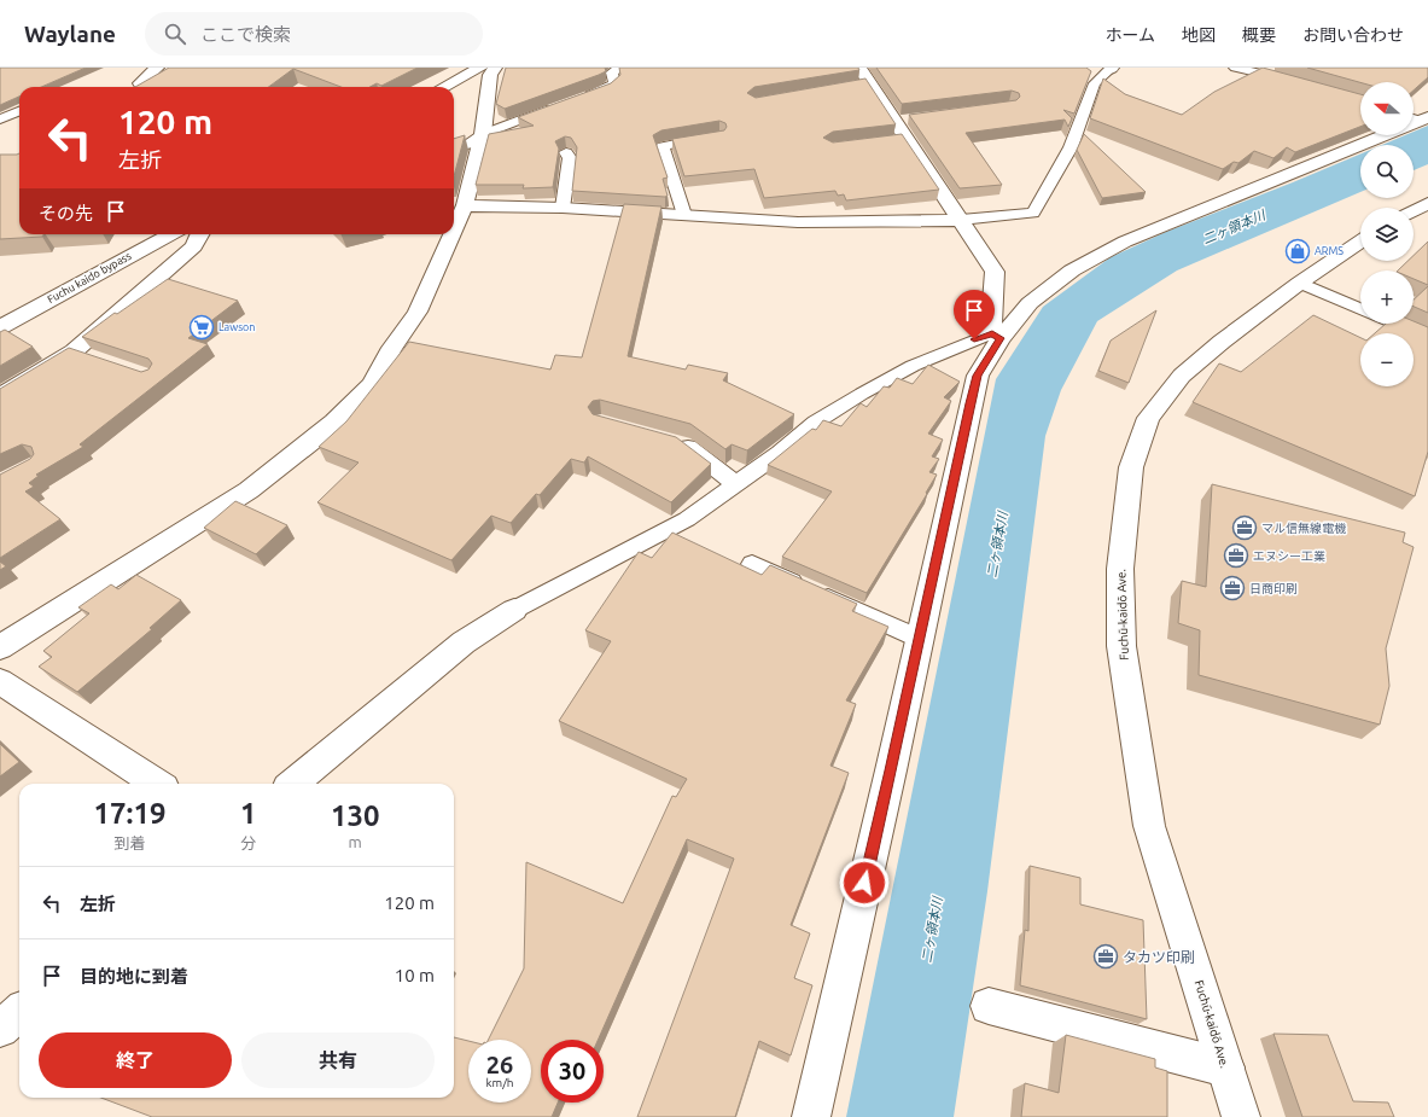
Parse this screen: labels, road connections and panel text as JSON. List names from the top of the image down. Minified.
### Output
{"streets":{"street":["Fuchu kaido bypass","Fuchū-kaidō Ave."]},"water":["二ヶ領本川"],"places":{"shop":["ARMS"],"supermarket":["Lawson"],"office":["マル信無線電機","エヌシー工業","日商印刷","タカツ印刷"]},"north":"left","page":{"header":"Waylane","search":"ここで検索","nav":["ホーム","地図","概要","お問い合わせ"],"map_buttons":["+","−"],"turn":["120 m","左折"],"then":"その先","eta":["17:19","到着","1","分","130","m"],"list":[{"name":"左折","value":"120 m"},{"name":"目的地に到着","value":"10 m"}],"buttons":["終了","共有"],"speed":"26 km/h","limit":"30"}}
